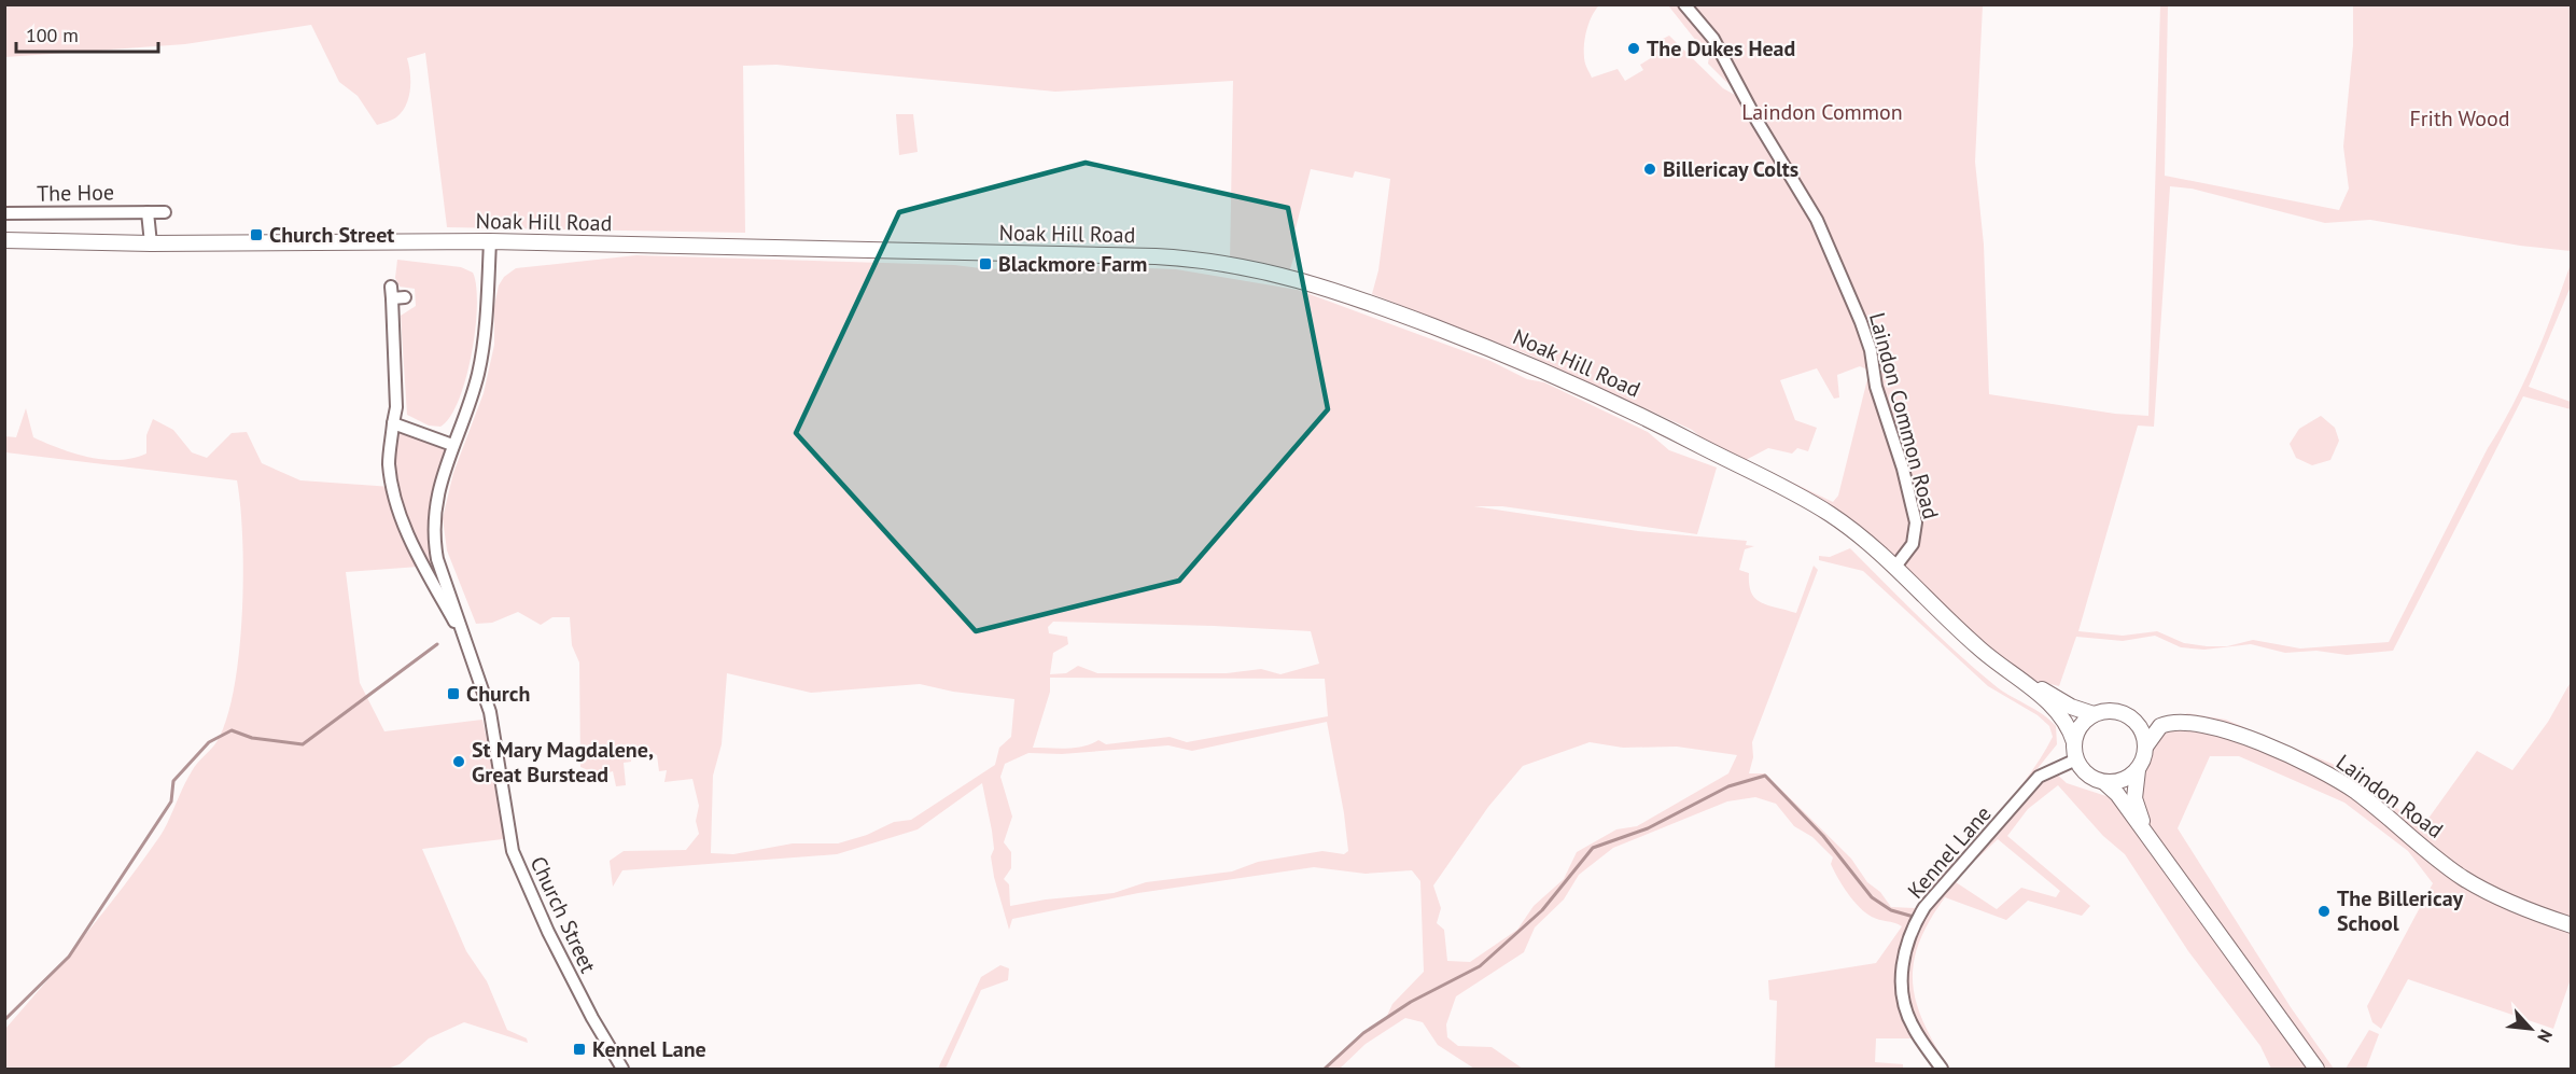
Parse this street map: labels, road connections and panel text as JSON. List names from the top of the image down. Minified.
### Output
{"streets":{"main road":["Noak Hill Road","Laindon Road"],"street":["The Hoe","Laindon Common Road","Kennel Lane","Church Street"]},"crossings":[["Noak Hill Road","Laindon Common Road"],["Noak Hill Road","Laindon Road"],["Noak Hill Road","Kennel Lane"],["Noak Hill Road","Church Street"],["Laindon Road","Kennel Lane"]],"parks":["Laindon Common","Frith Wood"],"places":{"other":["The Dukes Head","Billericay Colts","St Mary Magdalene, Great Burstead","The Billericay School"],"transit":["Church Street","Blackmore Farm","Church","Kennel Lane"]},"scale_bar":"100 m","north":"bottom right"}
